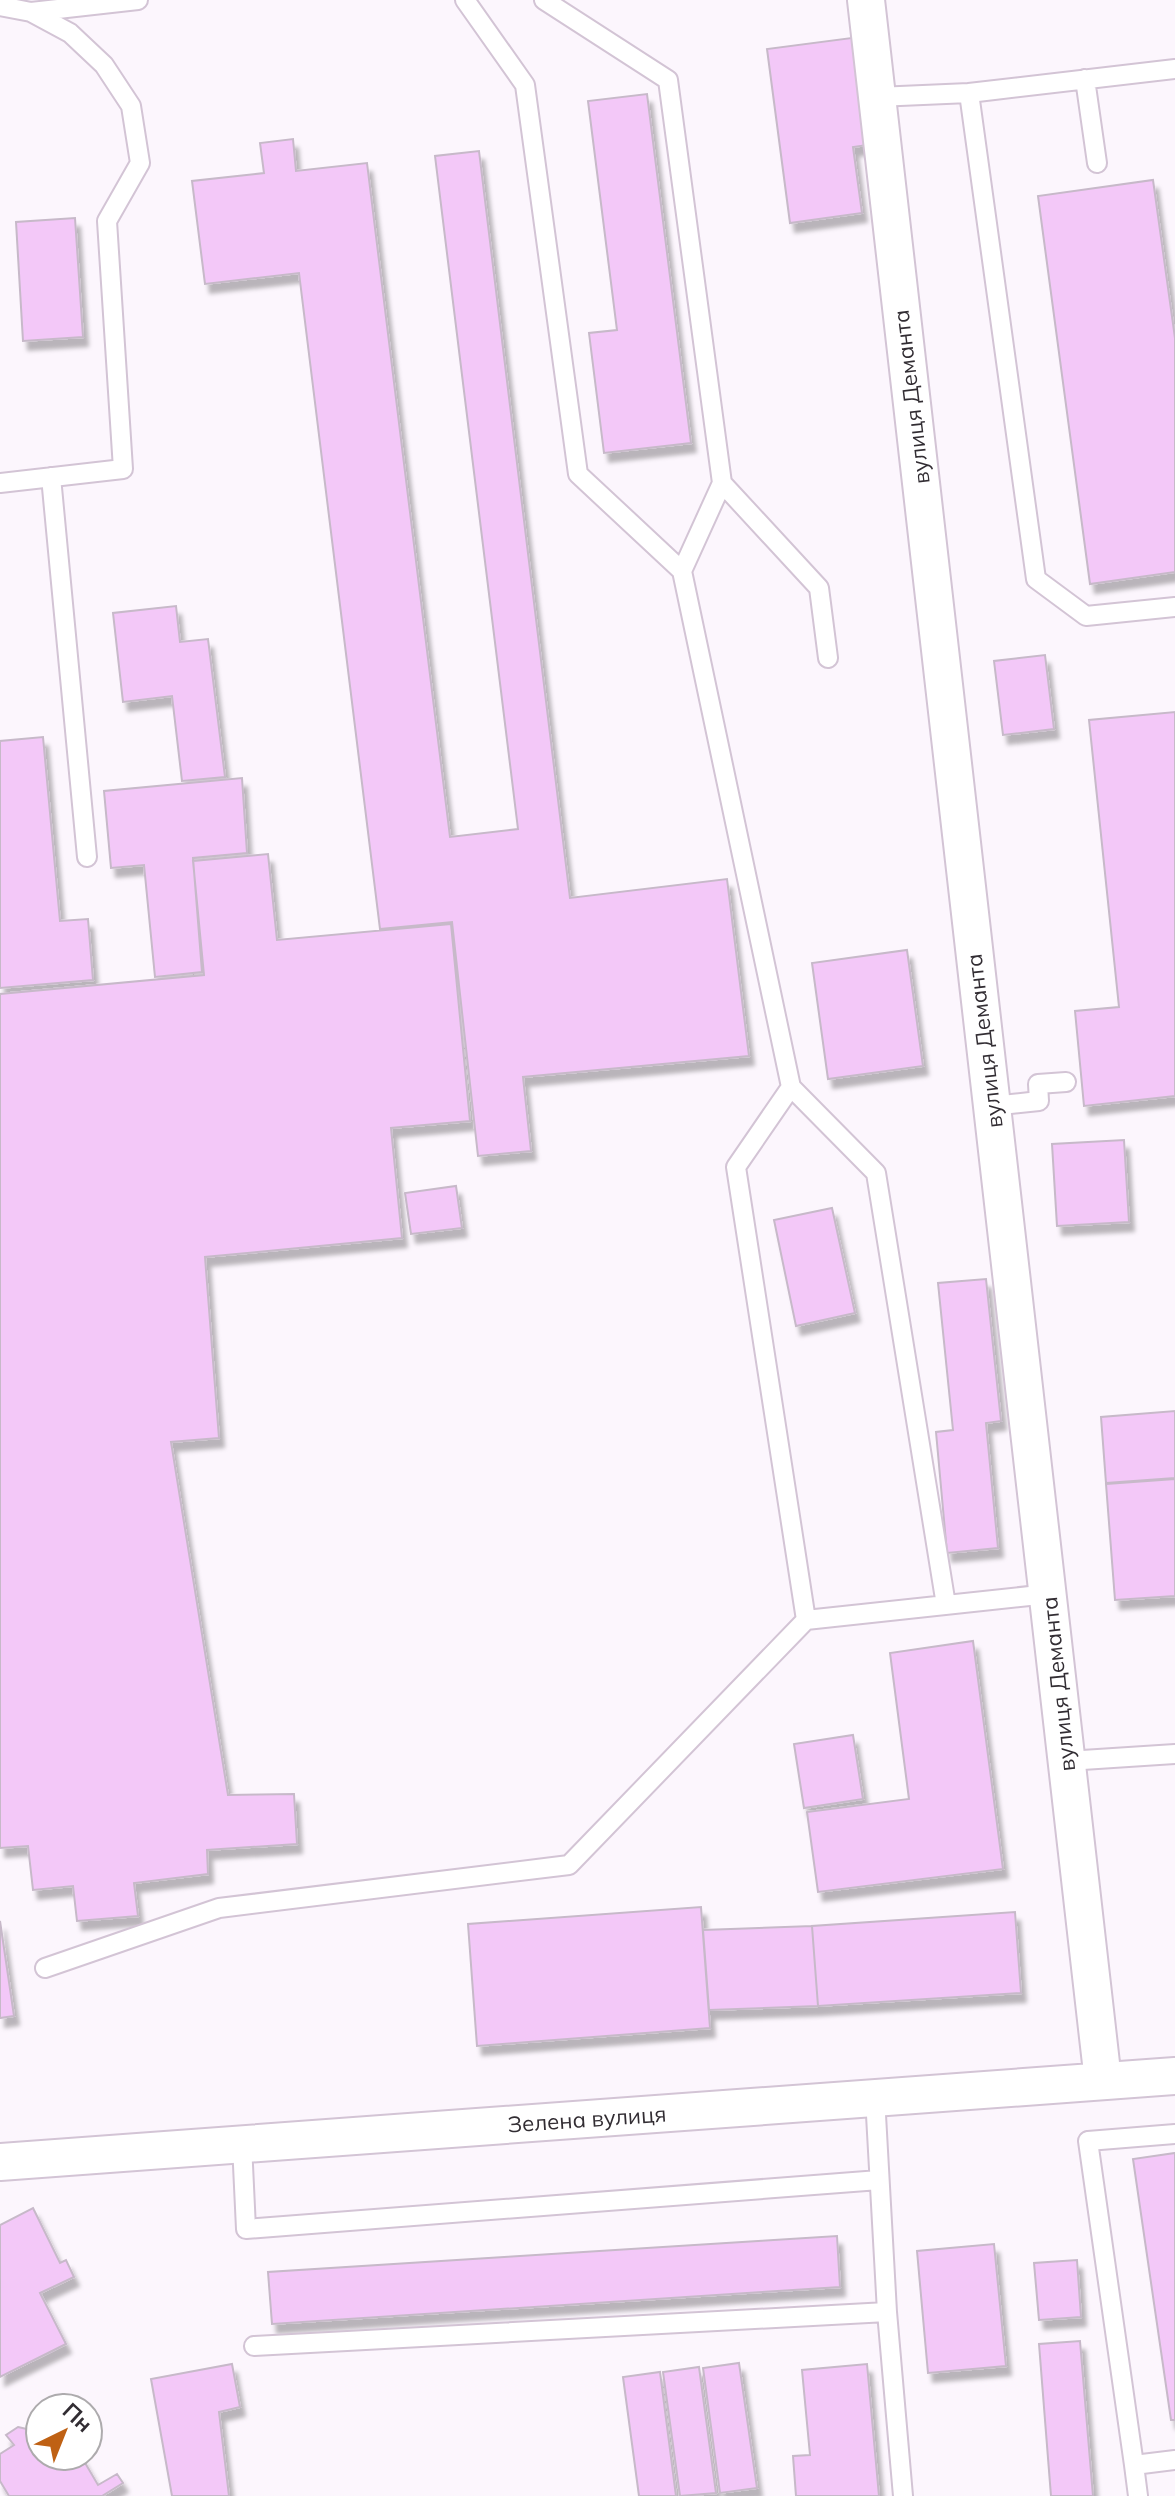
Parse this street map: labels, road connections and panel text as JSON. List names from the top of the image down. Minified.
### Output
{"streets":{"street":["вулиця Деманта","Зелена вулиця"]},"crossings":[["вулиця Деманта","Зелена вулиця"]],"north":"top right"}
